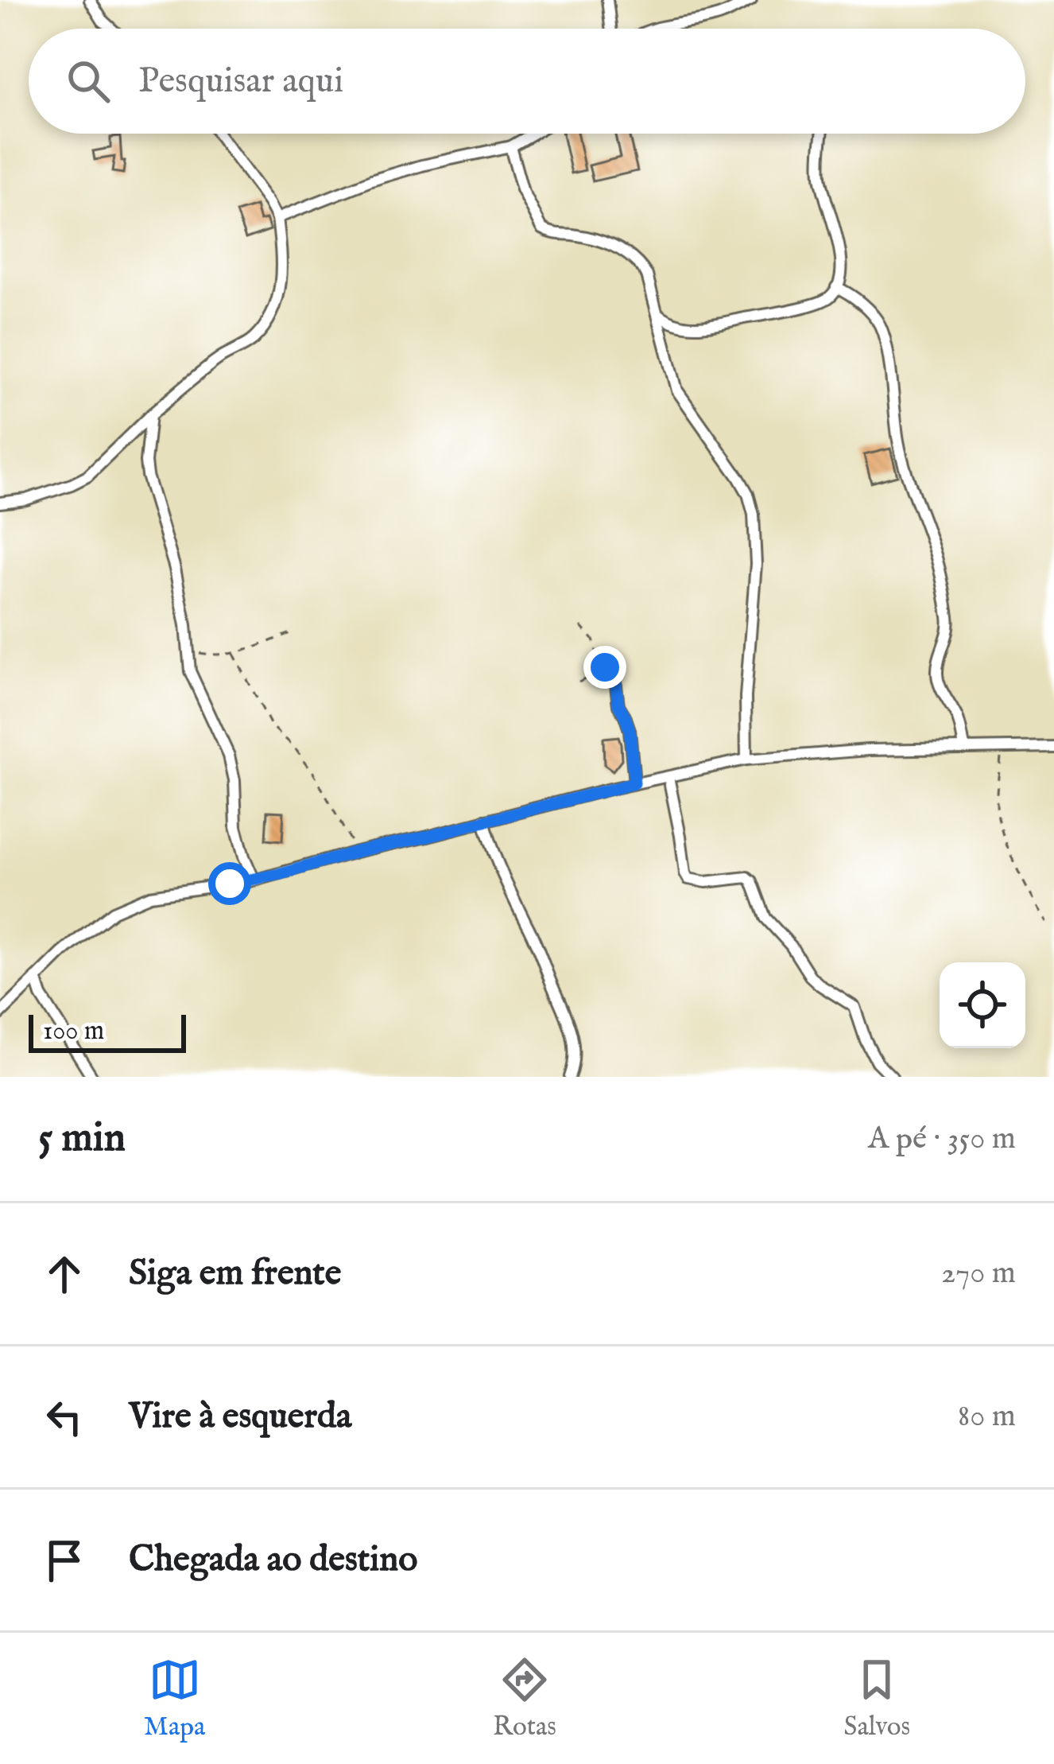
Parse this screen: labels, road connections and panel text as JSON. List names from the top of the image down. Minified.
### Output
{"scale_bar":"100 m","page":{"search":"Pesquisar aqui","scale":"100 m","heading":["5 min","A pé · 350 m"],"list":[["Siga em frente","270 m"],["Vire à esquerda","80 m"],"Chegada ao destino"],"nav":["Mapa","Rotas","Salvos"]}}
